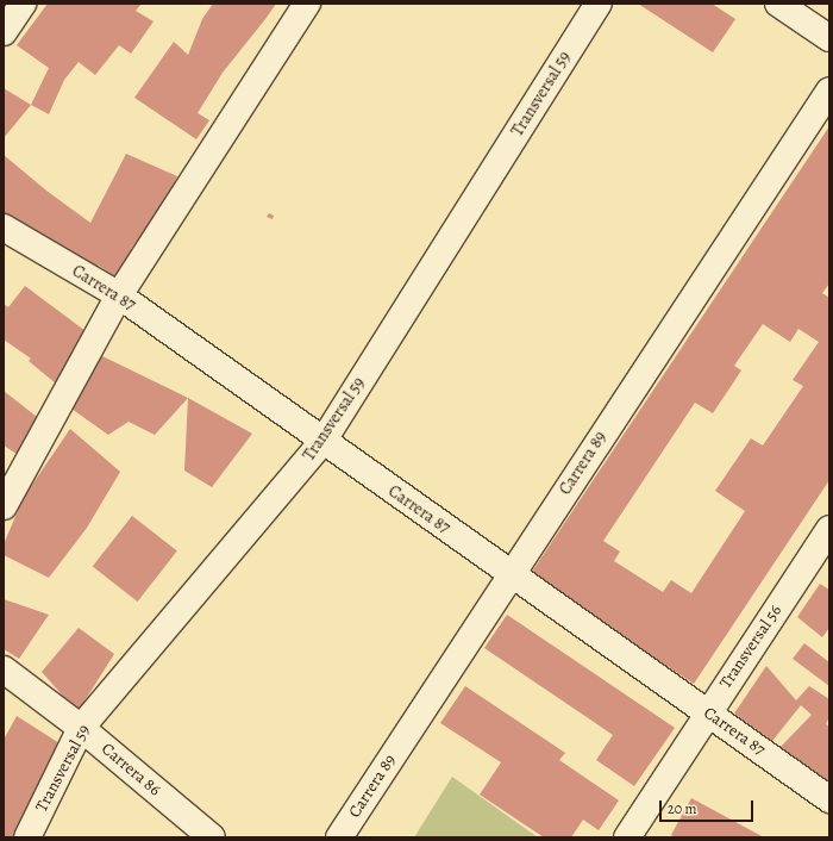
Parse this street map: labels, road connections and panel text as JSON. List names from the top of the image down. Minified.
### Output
{"streets":{"street":["Transversal 59","Carrera 87","Carrera 89","Transversal 56","Carrera 86"]},"crossings":[["Transversal 59","Carrera 87"],["Transversal 59","Carrera 86"],["Carrera 87","Carrera 89"],["Carrera 87","Transversal 56"]],"scale_bar":"20 m"}
